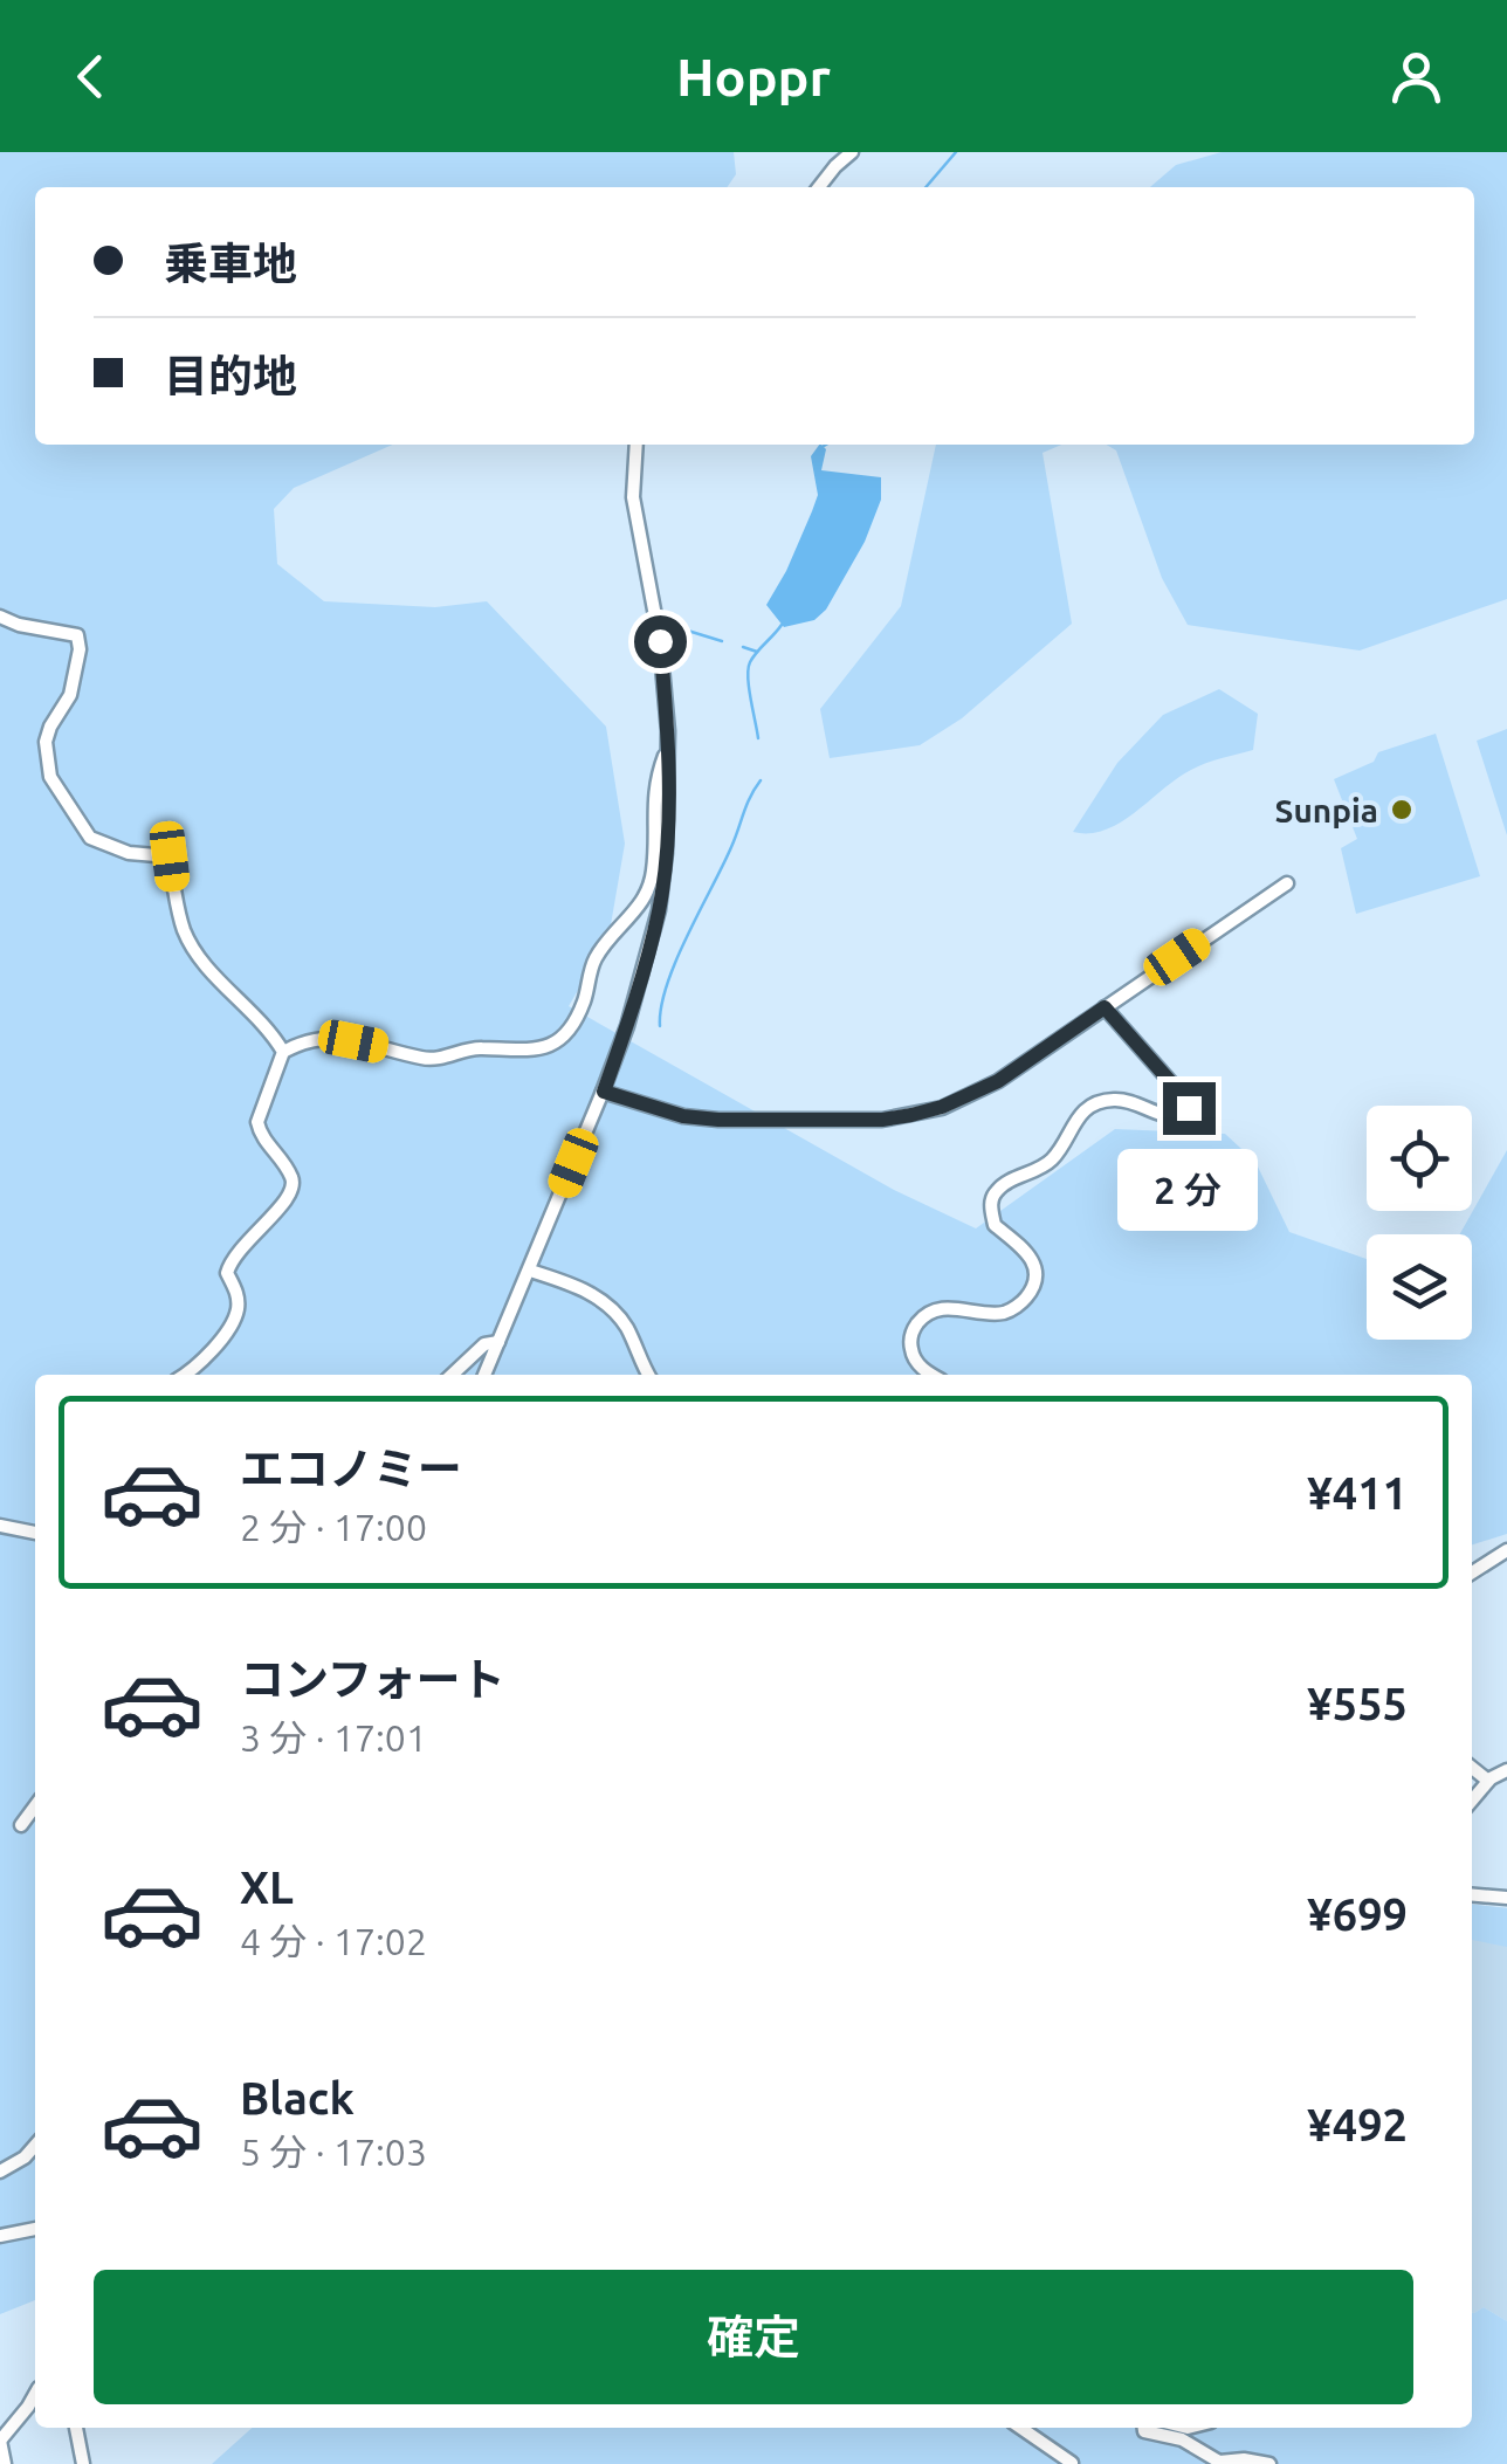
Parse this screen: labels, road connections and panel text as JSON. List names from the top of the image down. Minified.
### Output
{"places":["Sunpia"],"page":{"header":"Hoppr","banner":["乗車地","目的地"],"bubble":"2 分","list":[{"name":"エコノミー","note":"2 分 · 17:00","value":"¥411"},{"name":"コンフォート","note":"3 分 · 17:01","value":"¥555"},{"name":"XL","note":"4 分 · 17:02","value":"¥699"},{"name":"Black","note":"5 分 · 17:03","value":"¥492"}],"buttons":"確定"}}
